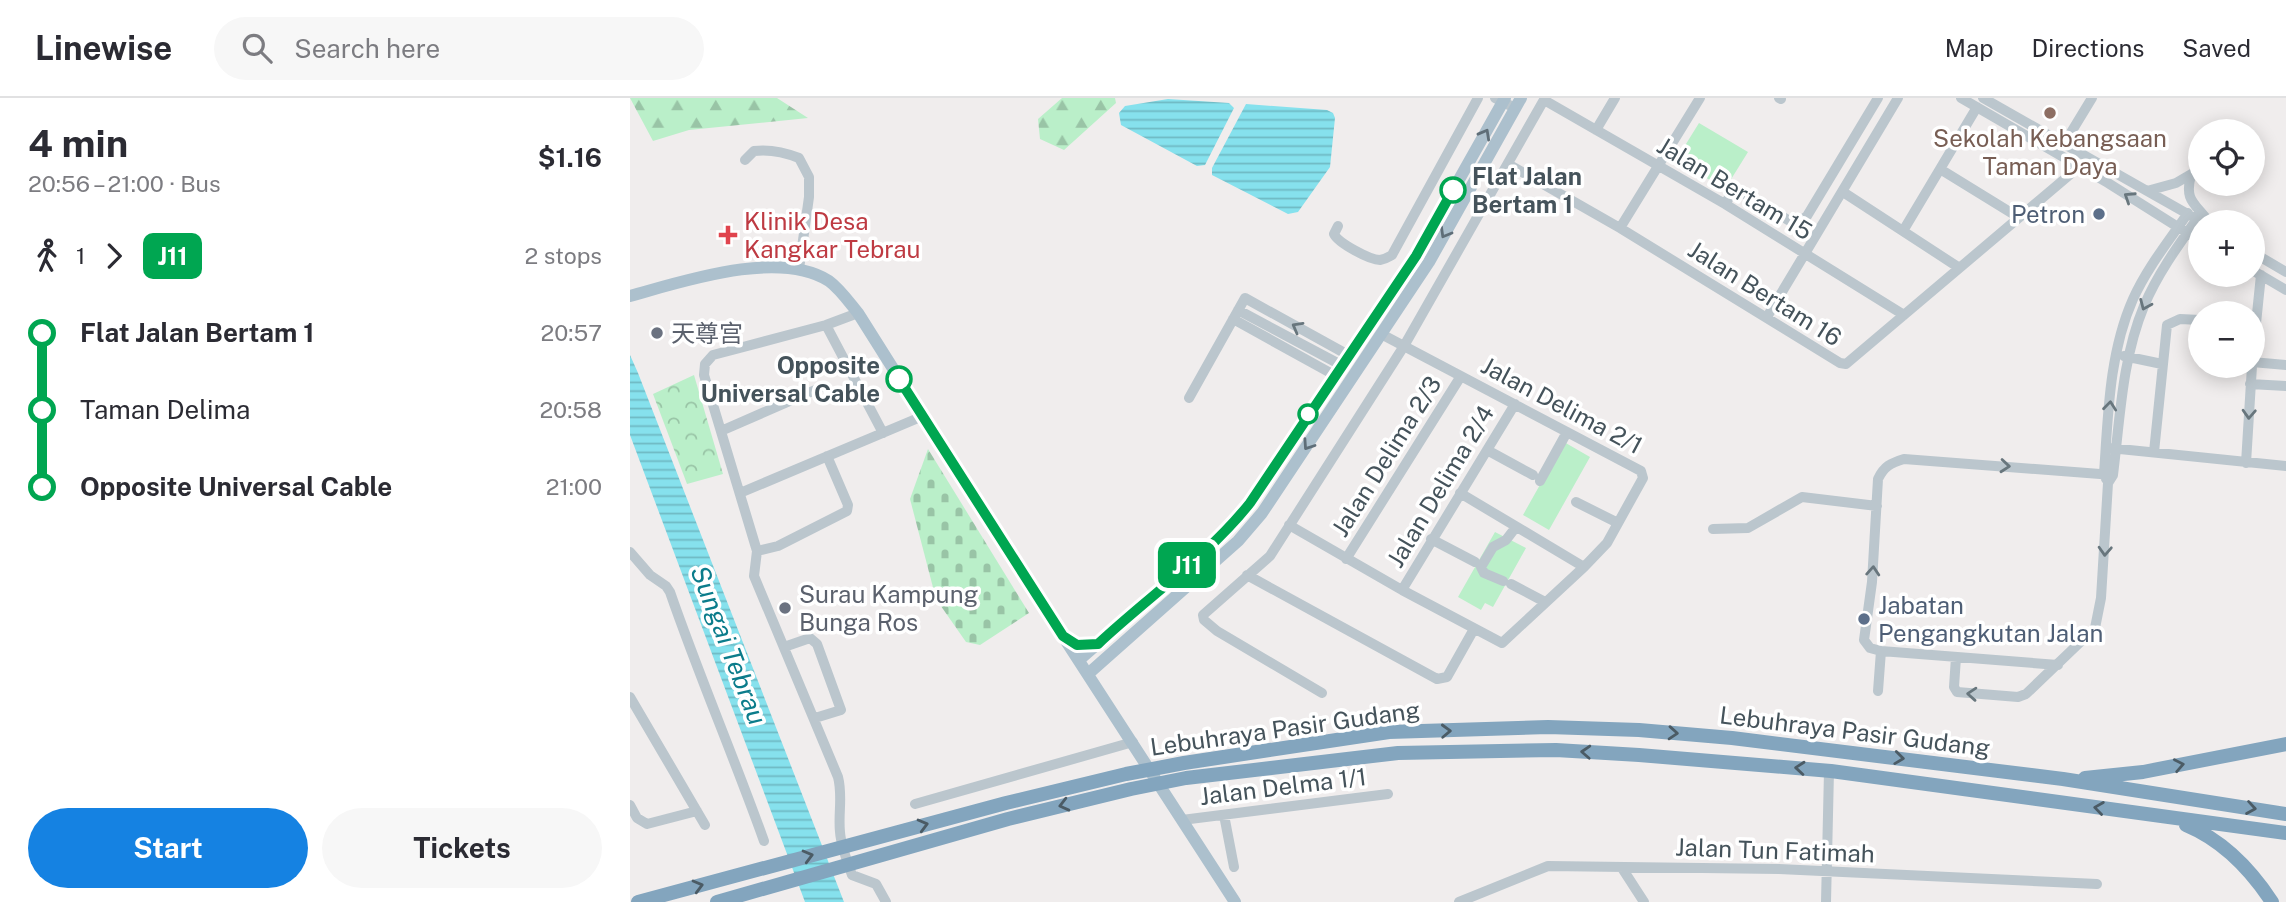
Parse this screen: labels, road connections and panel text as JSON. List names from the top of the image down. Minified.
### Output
{"streets":{"highway":["Lebuhraya Pasir Gudang"],"street":["Jalan Bertam 15","Jalan Bertam 16","Jalan Delima 2/1","Jalan Delima 2/3","Jalan Delima 2/4","Jalan Delma 1/1","Jalan Tun Fatimah"]},"crossings":[["Jalan Bertam 15","Jalan Bertam 16"],["Jalan Delima 2/1","Jalan Delima 2/3"],["Jalan Delima 2/1","Jalan Delima 2/4"]],"water":["Sungai Tebrau"],"places":{"other":["Sekolah Kebangsaan Taman Daya","Flat Jalan Bertam 1","Petron","天尊宫","Opposite Universal Cable","Surau Kampung Bunga Ros","Jabatan Pengangkutan Jalan"],"health":["Klinik Desa Kangkar Tebrau"]},"lines":["bus line J11"],"page":{"header":"Linewise","search":"Search here","nav":["Map","Directions","Saved"],"heading":["4 min","20:56 – 21:00 · Bus","$1.16"],"on_map":"J11","map_buttons":["+","−"],"legs":["1","J11","2 stops"],"list":[{"name":"Flat Jalan Bertam 1","value":"20:57"},{"name":"Taman Delima","value":"20:58"},{"name":"Opposite Universal Cable","value":"21:00"}],"buttons":["Start","Tickets"]}}
